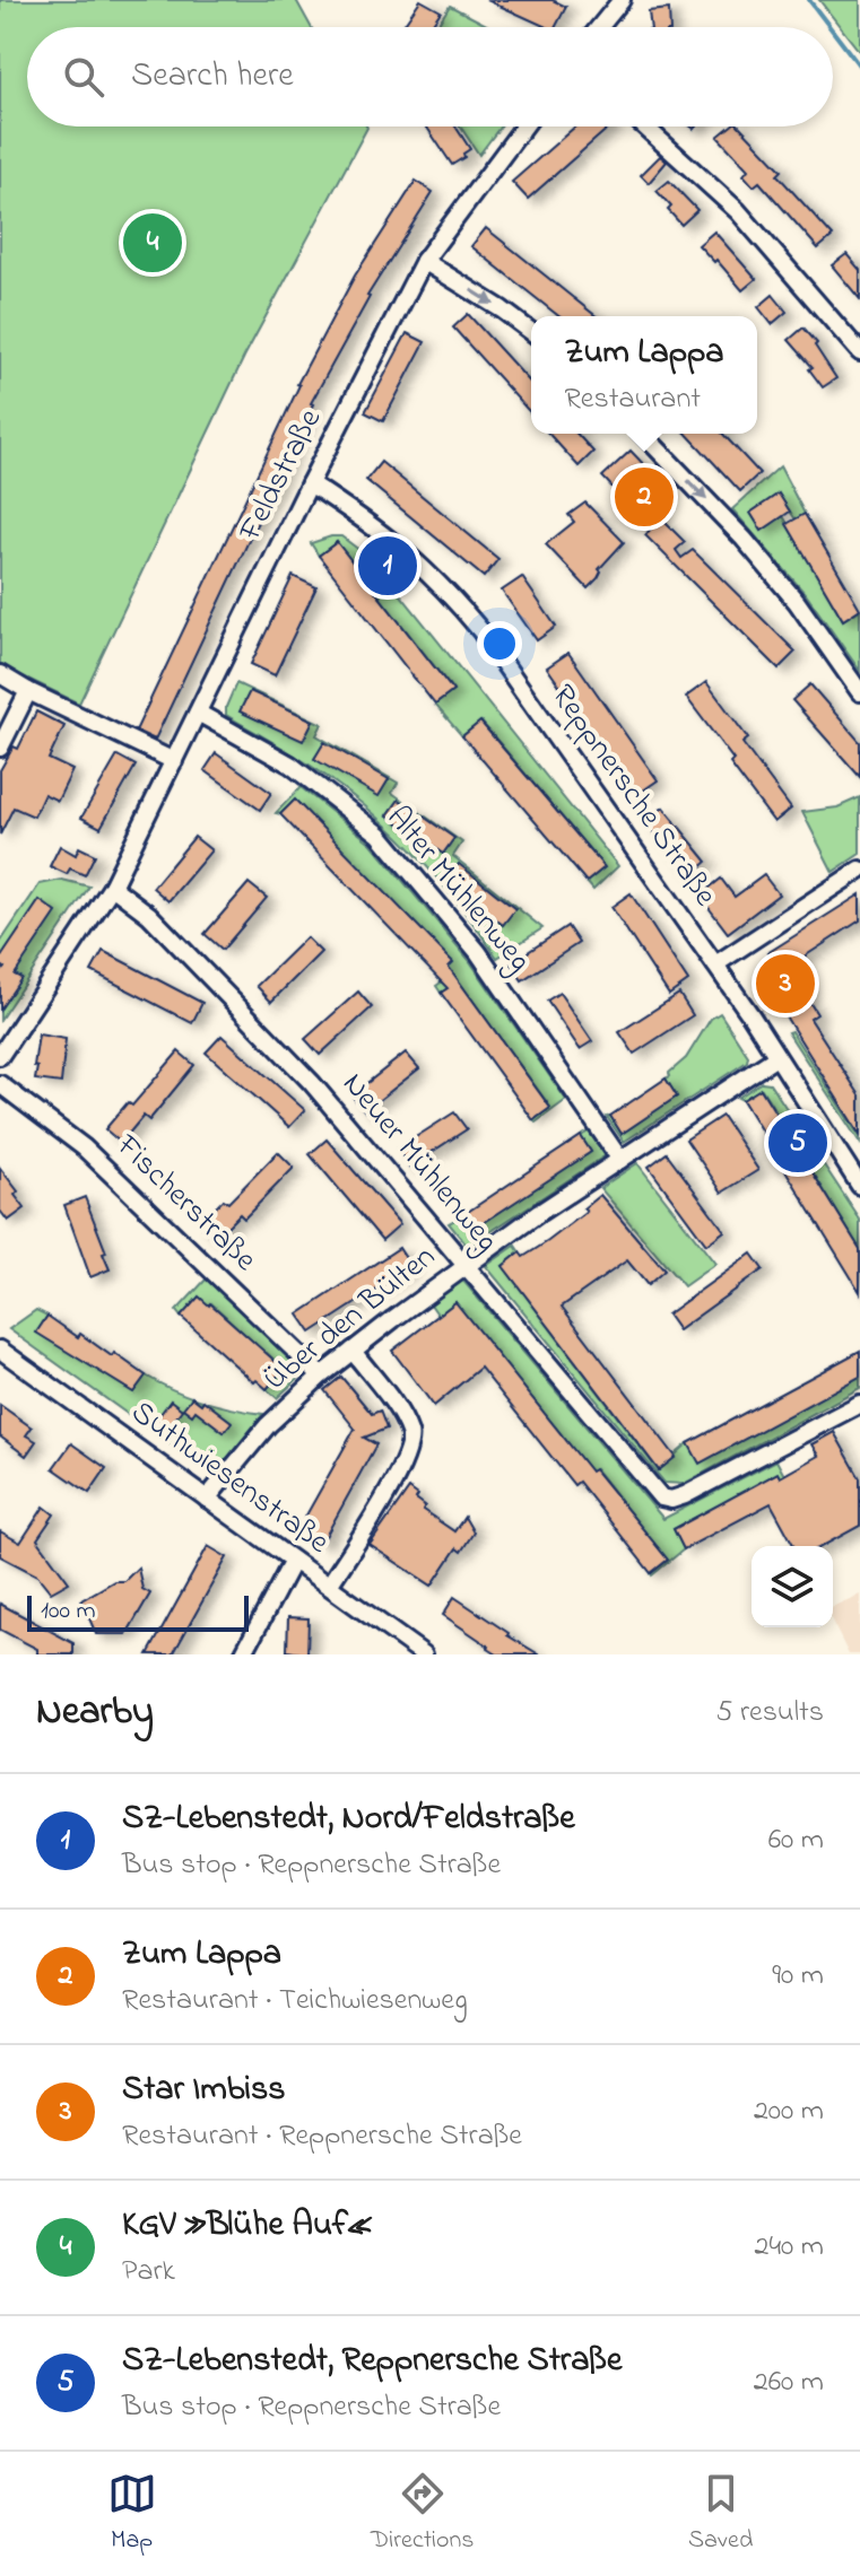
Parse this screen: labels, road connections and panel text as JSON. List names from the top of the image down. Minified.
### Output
{"streets":{"street":["Feldstraße","Reppnersche Straße","Alter Mühlenweg","Neuer Mühlenweg","Fischerstraße","Über den Bülten","Suthwiesenstraße"]},"crossings":[["Feldstraße","Reppnersche Straße"],["Feldstraße","Alter Mühlenweg"],["Feldstraße","Neuer Mühlenweg"],["Reppnersche Straße","Über den Bülten"],["Alter Mühlenweg","Über den Bülten"],["Neuer Mühlenweg","Über den Bülten"],["Fischerstraße","Über den Bülten"],["Über den Bülten","Suthwiesenstraße"]],"scale_bar":"100 m","page":{"search":"Search here","pins":["4","2","1","3","5"],"popup":["Zum Lappa","Restaurant"],"scale":"100 m","heading":["Nearby","5 results"],"list":[{"mark":"1","name":"SZ-Lebenstedt, Nord/Feldstraße","note":"Bus stop · Reppnersche Straße","value":"60 m"},{"mark":"2","name":"Zum Lappa","note":"Restaurant · Teichwiesenweg","value":"90 m"},{"mark":"3","name":"Star Imbiss","note":"Restaurant · Reppnersche Straße","value":"200 m"},{"mark":"4","name":"KGV »Blühe Auf«","note":"Park","value":"240 m"},{"mark":"5","name":"SZ-Lebenstedt, Reppnersche Straße","note":"Bus stop · Reppnersche Straße","value":"260 m"}],"nav":["Map","Directions","Saved"]}}
